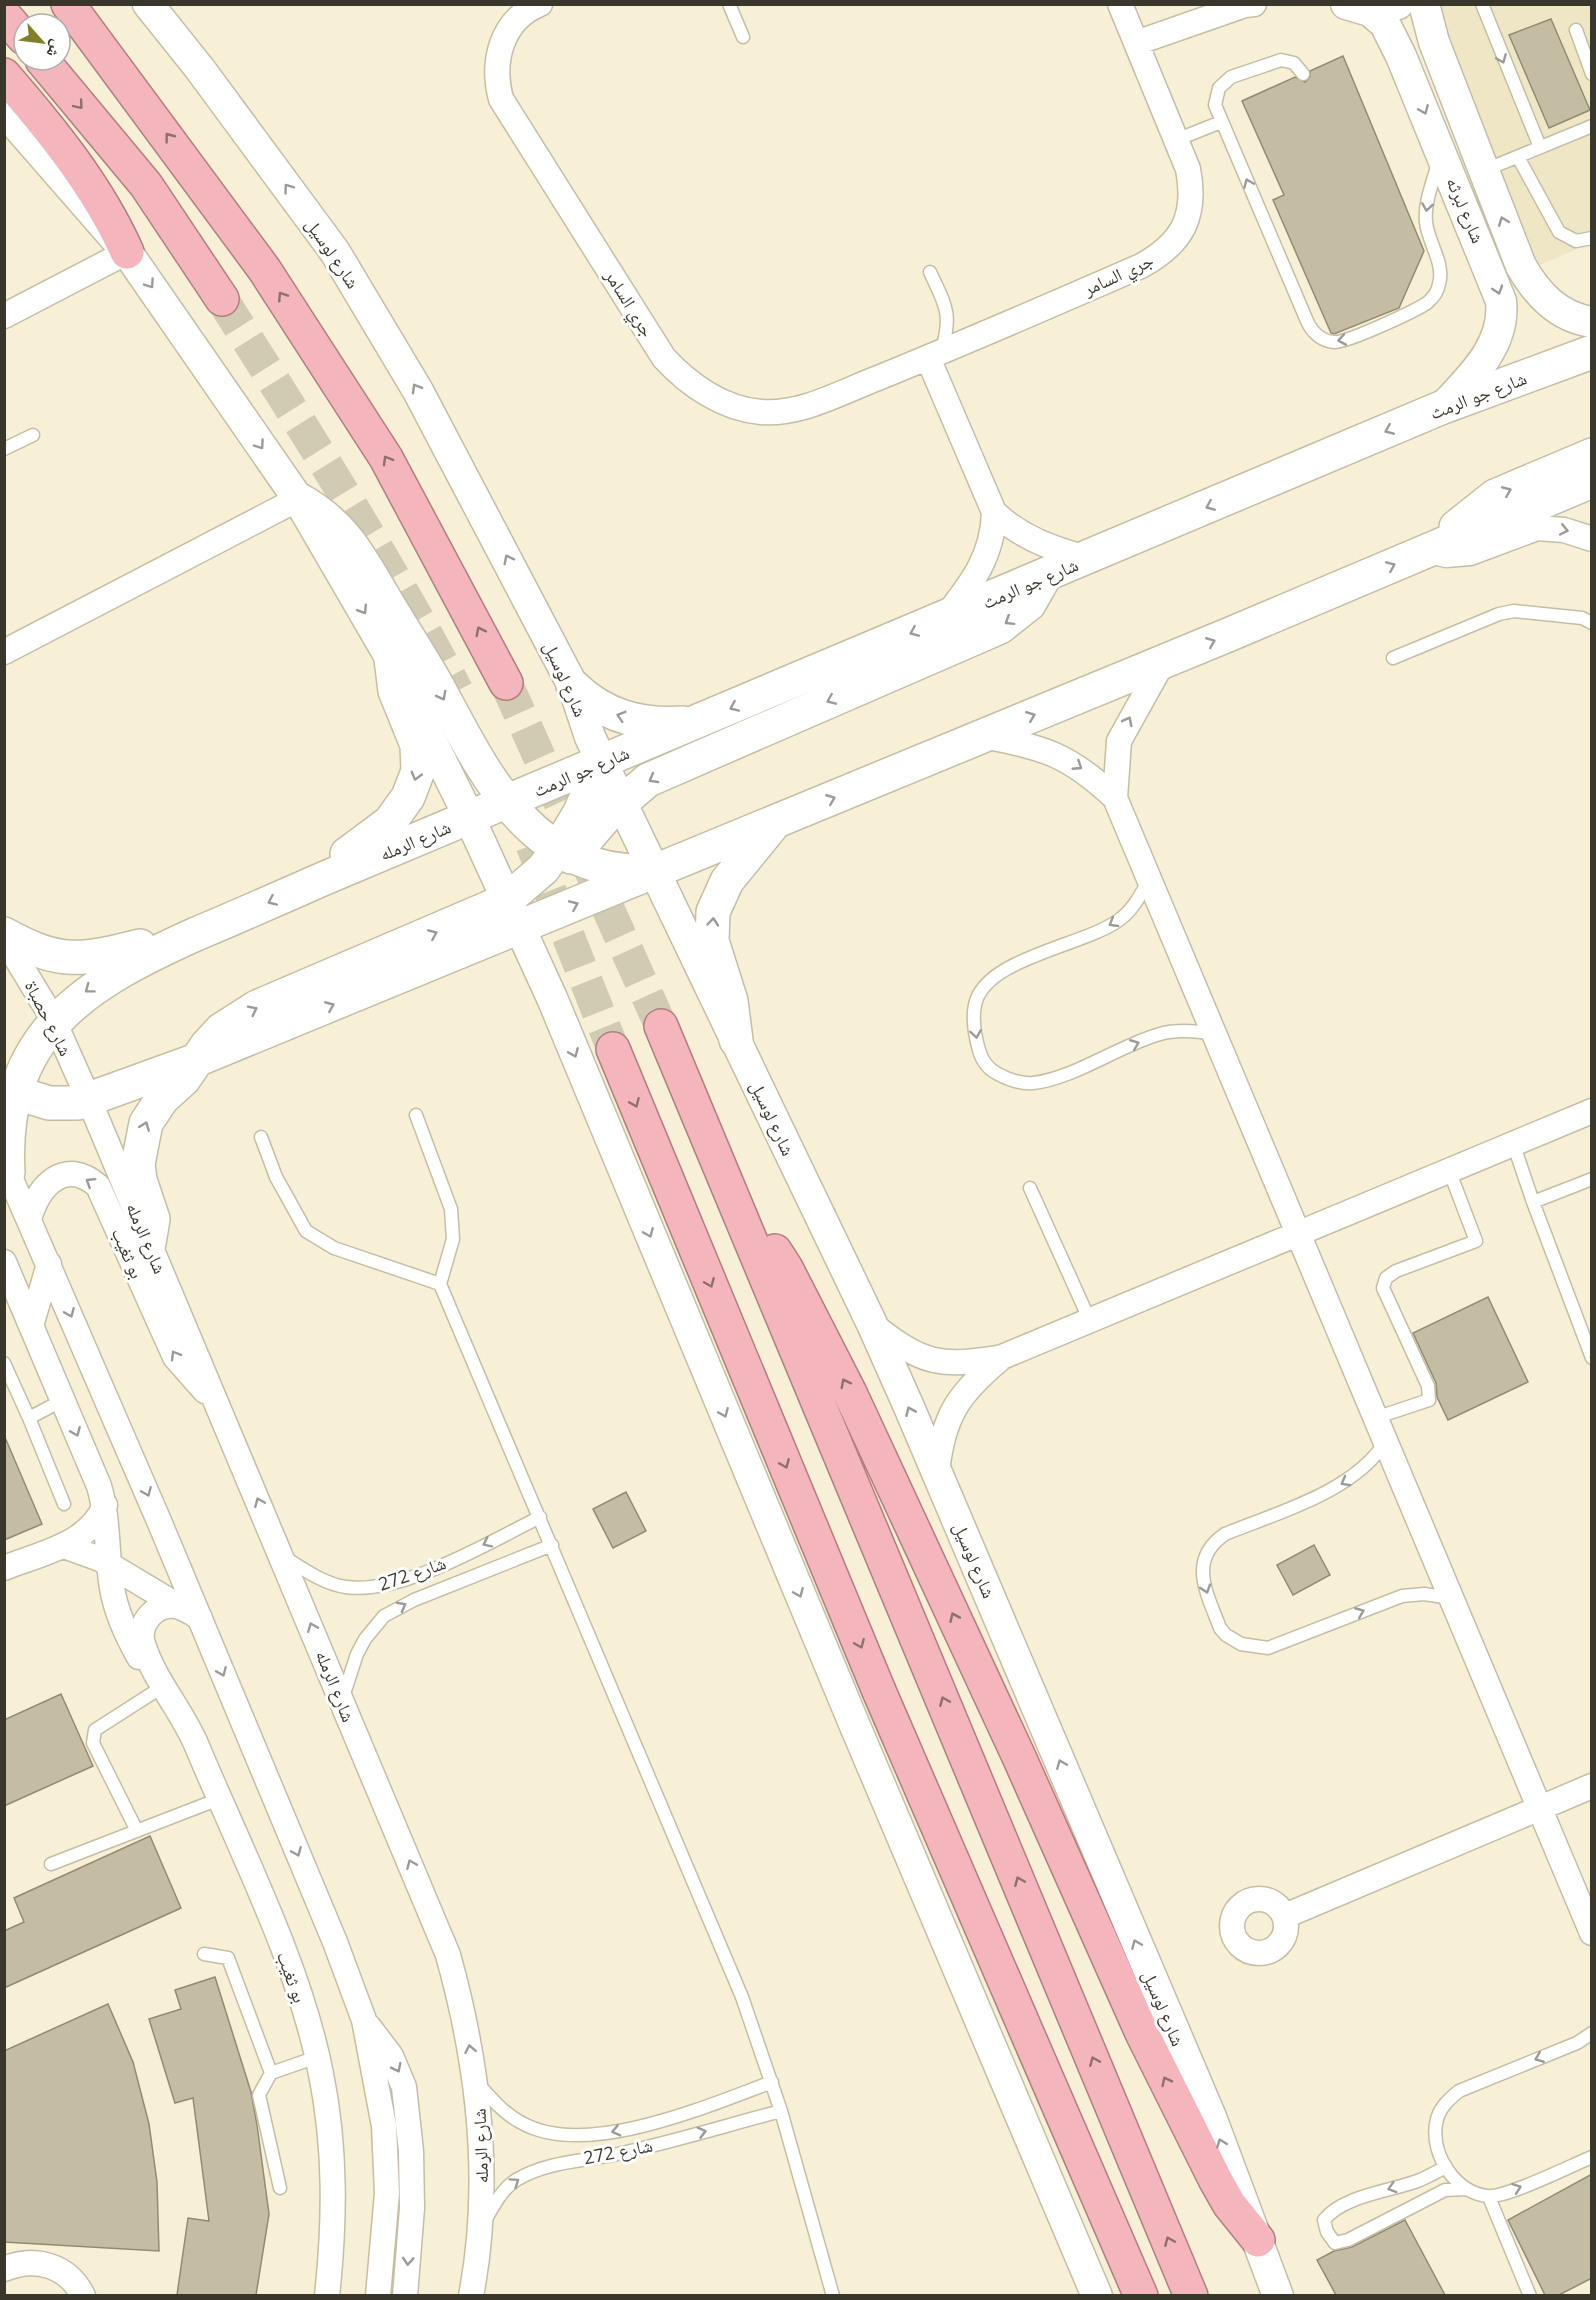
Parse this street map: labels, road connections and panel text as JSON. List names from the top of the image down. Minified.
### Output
{"streets":{"main road":["شارع جو الرمث","شارع الرمله"],"street":["شارع لبرثه","شارع لوسيل","جري السامر","شارع حصباة","بو ثغيب"],"lane":["شارع 272"]},"crossings":[["شارع لبرثه","شارع جو الرمث"],["شارع لوسيل","شارع جو الرمث"],["شارع جو الرمث","شارع الرمله"],["شارع الرمله","شارع حصباة"],["شارع الرمله","بو ثغيب"],["شارع الرمله","شارع 272"]],"north":"bottom right"}
